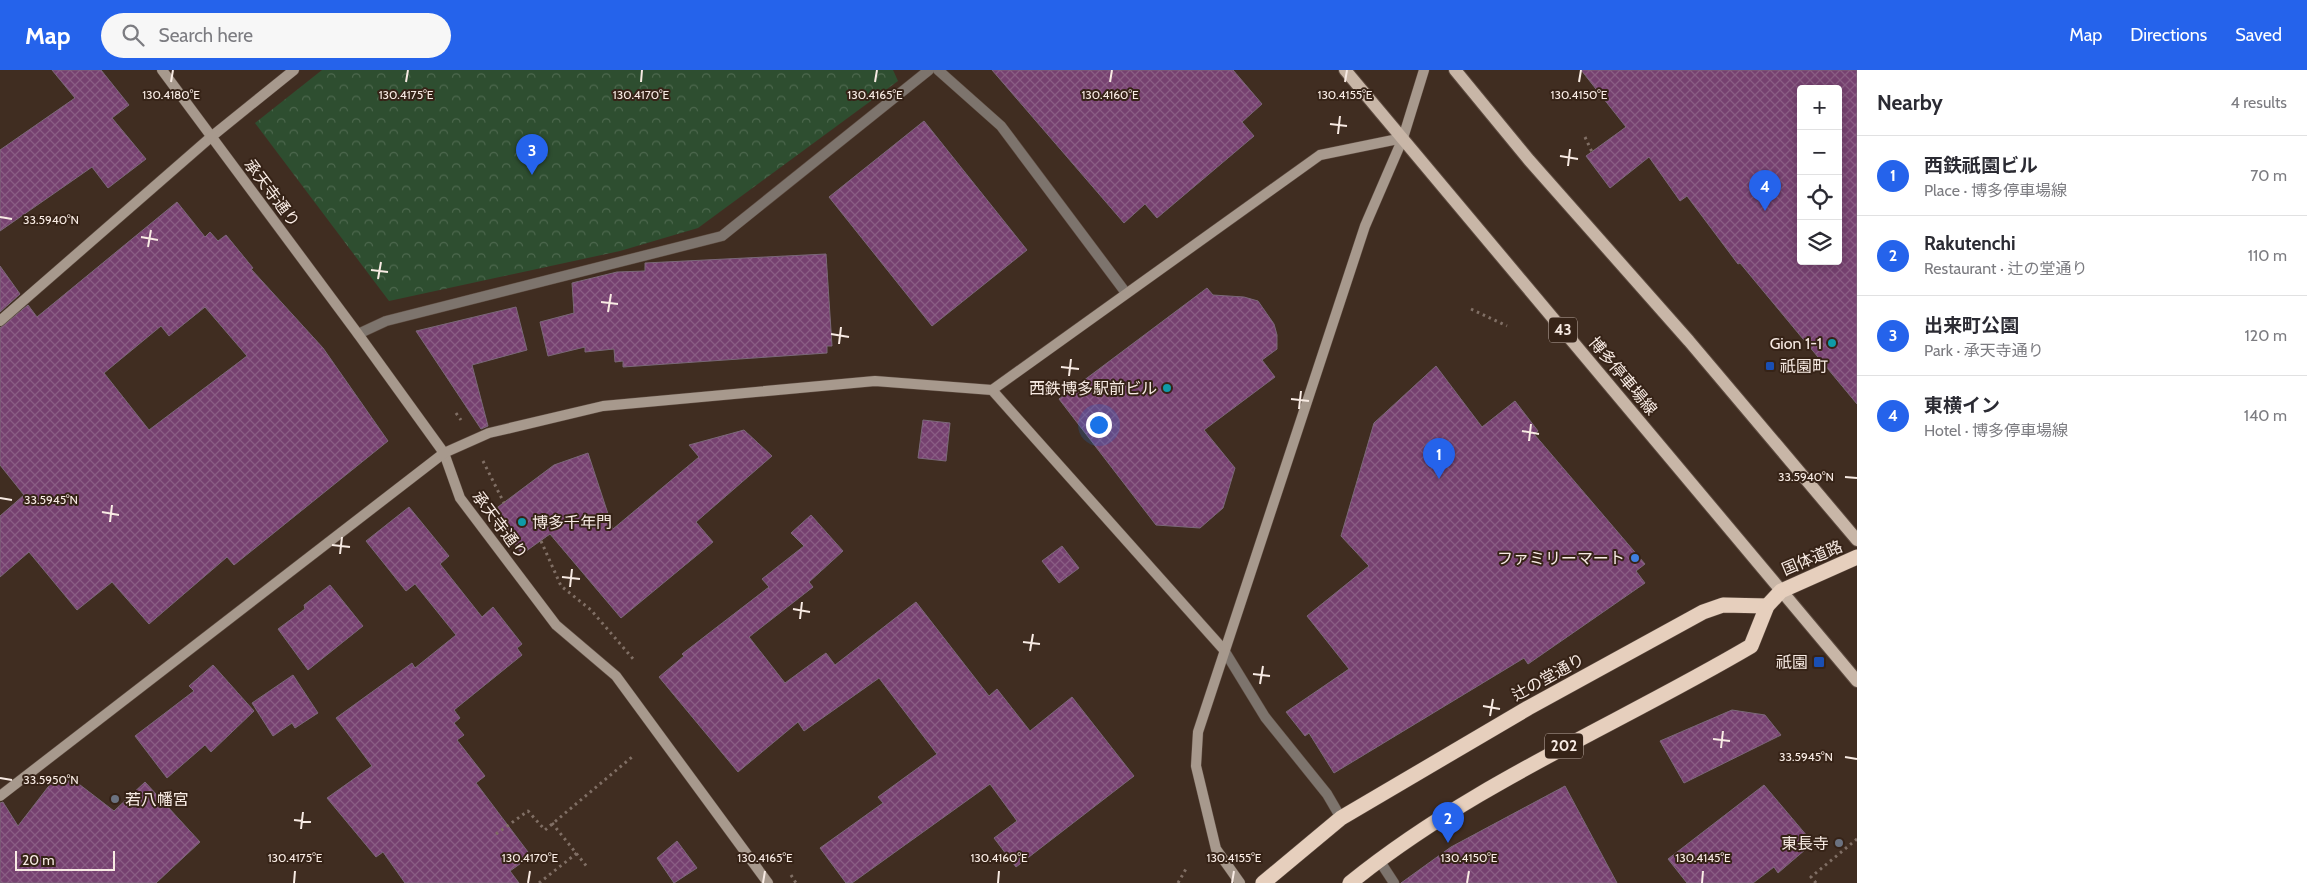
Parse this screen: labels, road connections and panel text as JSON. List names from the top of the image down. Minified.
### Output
{"streets":{"highway":["国体道路","辻の堂通り","202"],"main road":["43","博多停車場線"],"street":["承天寺通り"]},"crossings":[["博多停車場線","国体道路"],["博多停車場線","202"],["国体道路","202"],["辻の堂通り","202"]],"places":{"other":["Gion 1-1","西鉄博多駅前ビル","博多千年門","ファミリーマート","若八幡宮","東長寺"],"transit":["祇園町","祇園"]},"scale_bar":"20 m","page":{"header":"Map","search":"Search here","nav":["Map","Directions","Saved"],"heading":["Nearby","4 results"],"map_buttons":["+","−"],"pins":["3","4","1","2"],"list":[{"mark":"1","name":"西鉄祇園ビル","note":"Place · 博多停車場線","value":"70 m"},{"mark":"2","name":"Rakutenchi","note":"Restaurant · 辻の堂通り","value":"110 m"},{"mark":"3","name":"出来町公園","note":"Park · 承天寺通り","value":"120 m"},{"mark":"4","name":"東横イン","note":"Hotel · 博多停車場線","value":"140 m"}],"scale":"20 m"},"coordinates":["130.4180°E","130.4175°E","130.4170°E","130.4165°E","130.4160°E","130.4155°E","130.4150°E","33.5940°N","33.5945°N","33.5950°N","130.4145°E"]}
